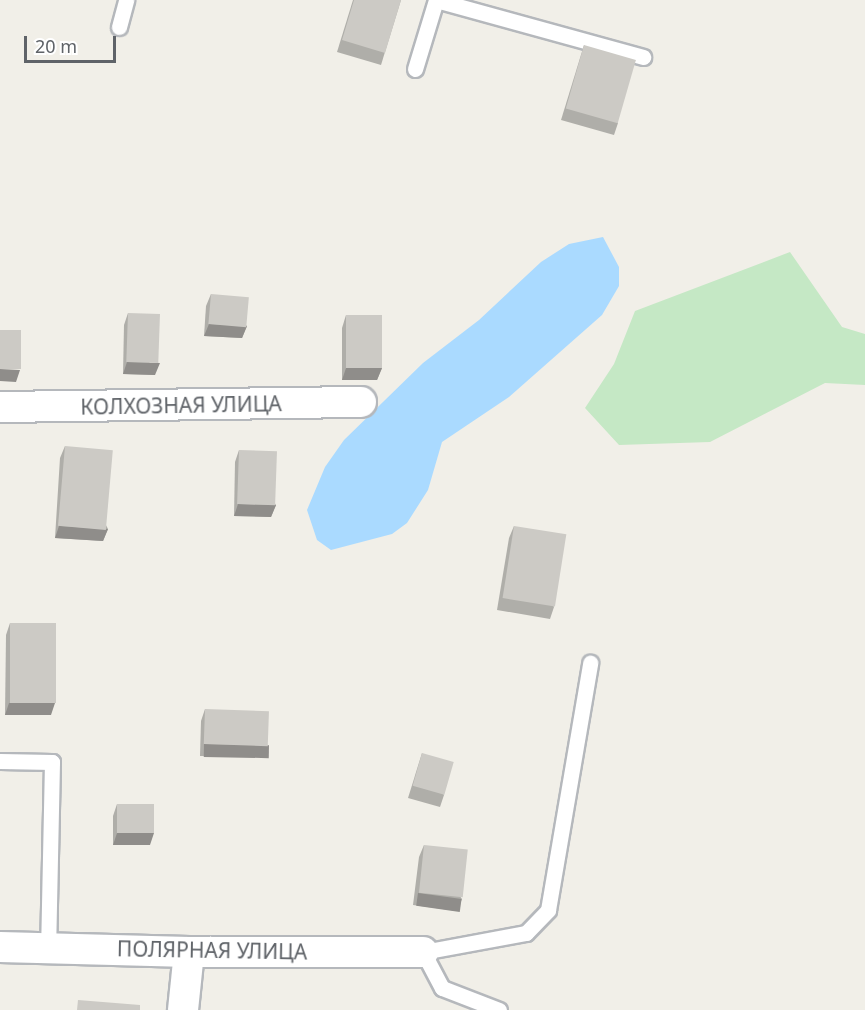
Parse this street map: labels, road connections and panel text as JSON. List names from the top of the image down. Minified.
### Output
{"streets":{"street":["КОЛХОЗНАЯ УЛИЦА","ПОЛЯРНАЯ УЛИЦА"]},"scale_bar":"20 m"}
